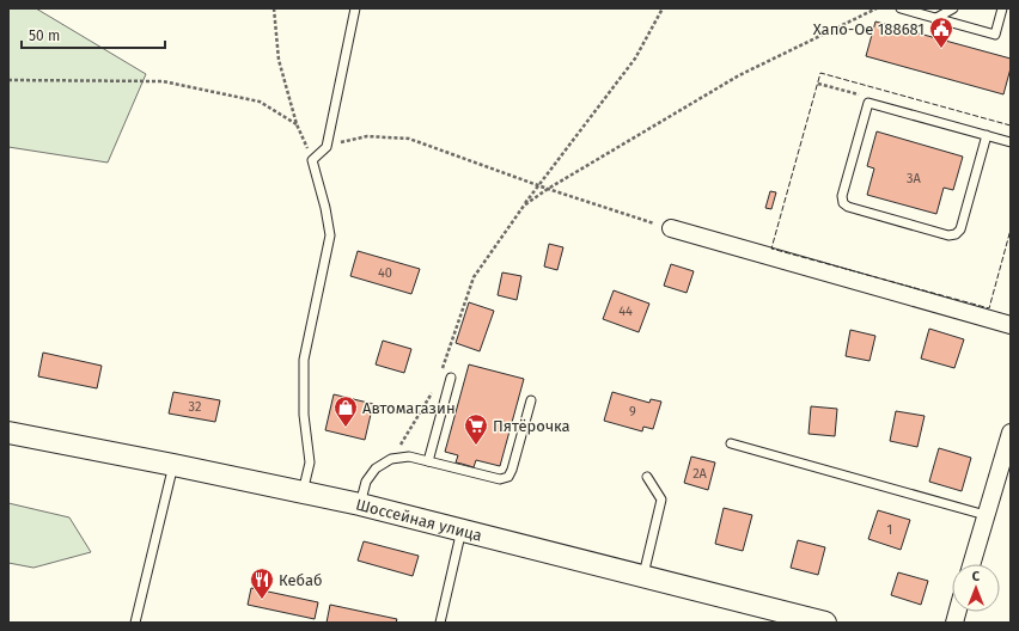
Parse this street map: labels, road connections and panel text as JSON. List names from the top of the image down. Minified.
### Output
{"streets":{"street":["Шоссейная улица"]},"places":{"public building":["Хапо-Ое 188681"],"shop":["Автомагазин"],"supermarket":["Пятёрочка"],"restaurant":["Кебаб"]},"house_numbers":["3А","40","44","32","9","2А","1"],"scale_bar":"50 m","north":"top"}
